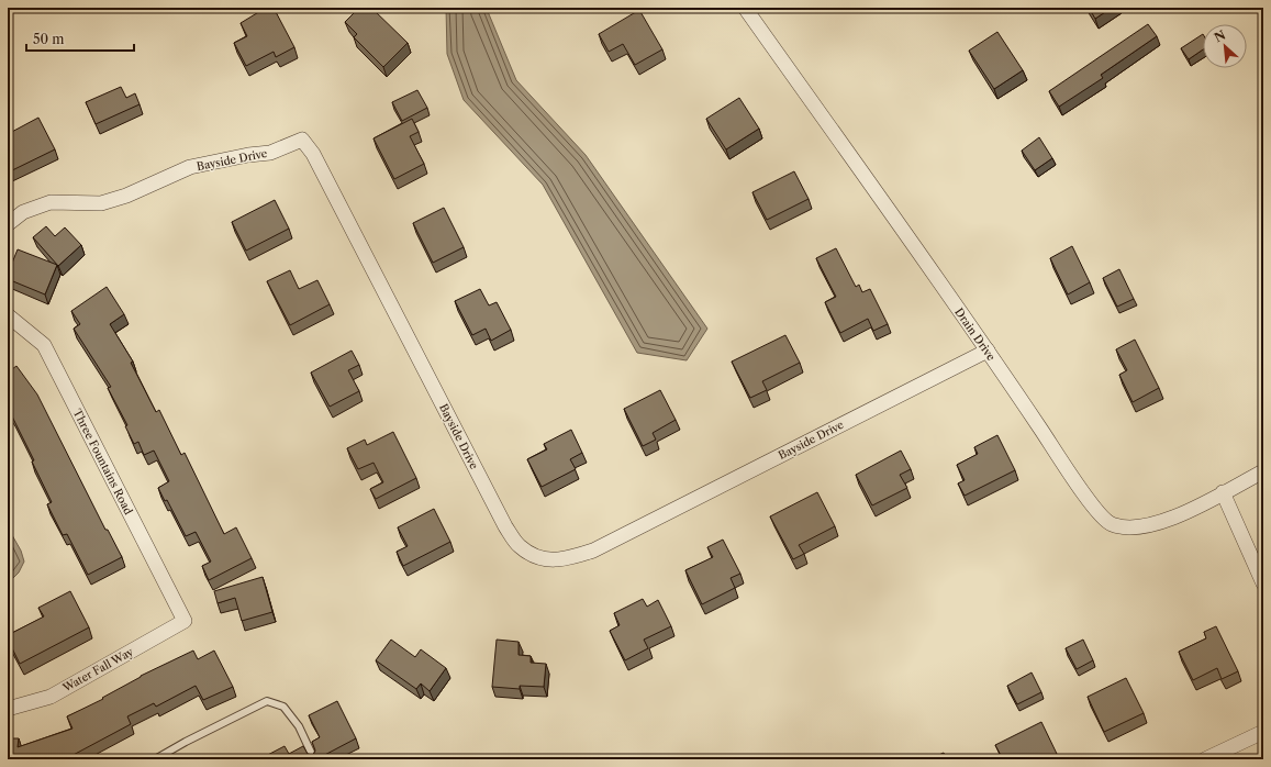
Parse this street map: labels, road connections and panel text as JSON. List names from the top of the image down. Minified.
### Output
{"streets":{"street":["Bayside Drive","Drain Drive","Three Fountains Road","Water Fall Way"]},"crossings":[["Bayside Drive","Drain Drive"],["Three Fountains Road","Water Fall Way"]],"scale_bar":"50 m","north":"top left"}
